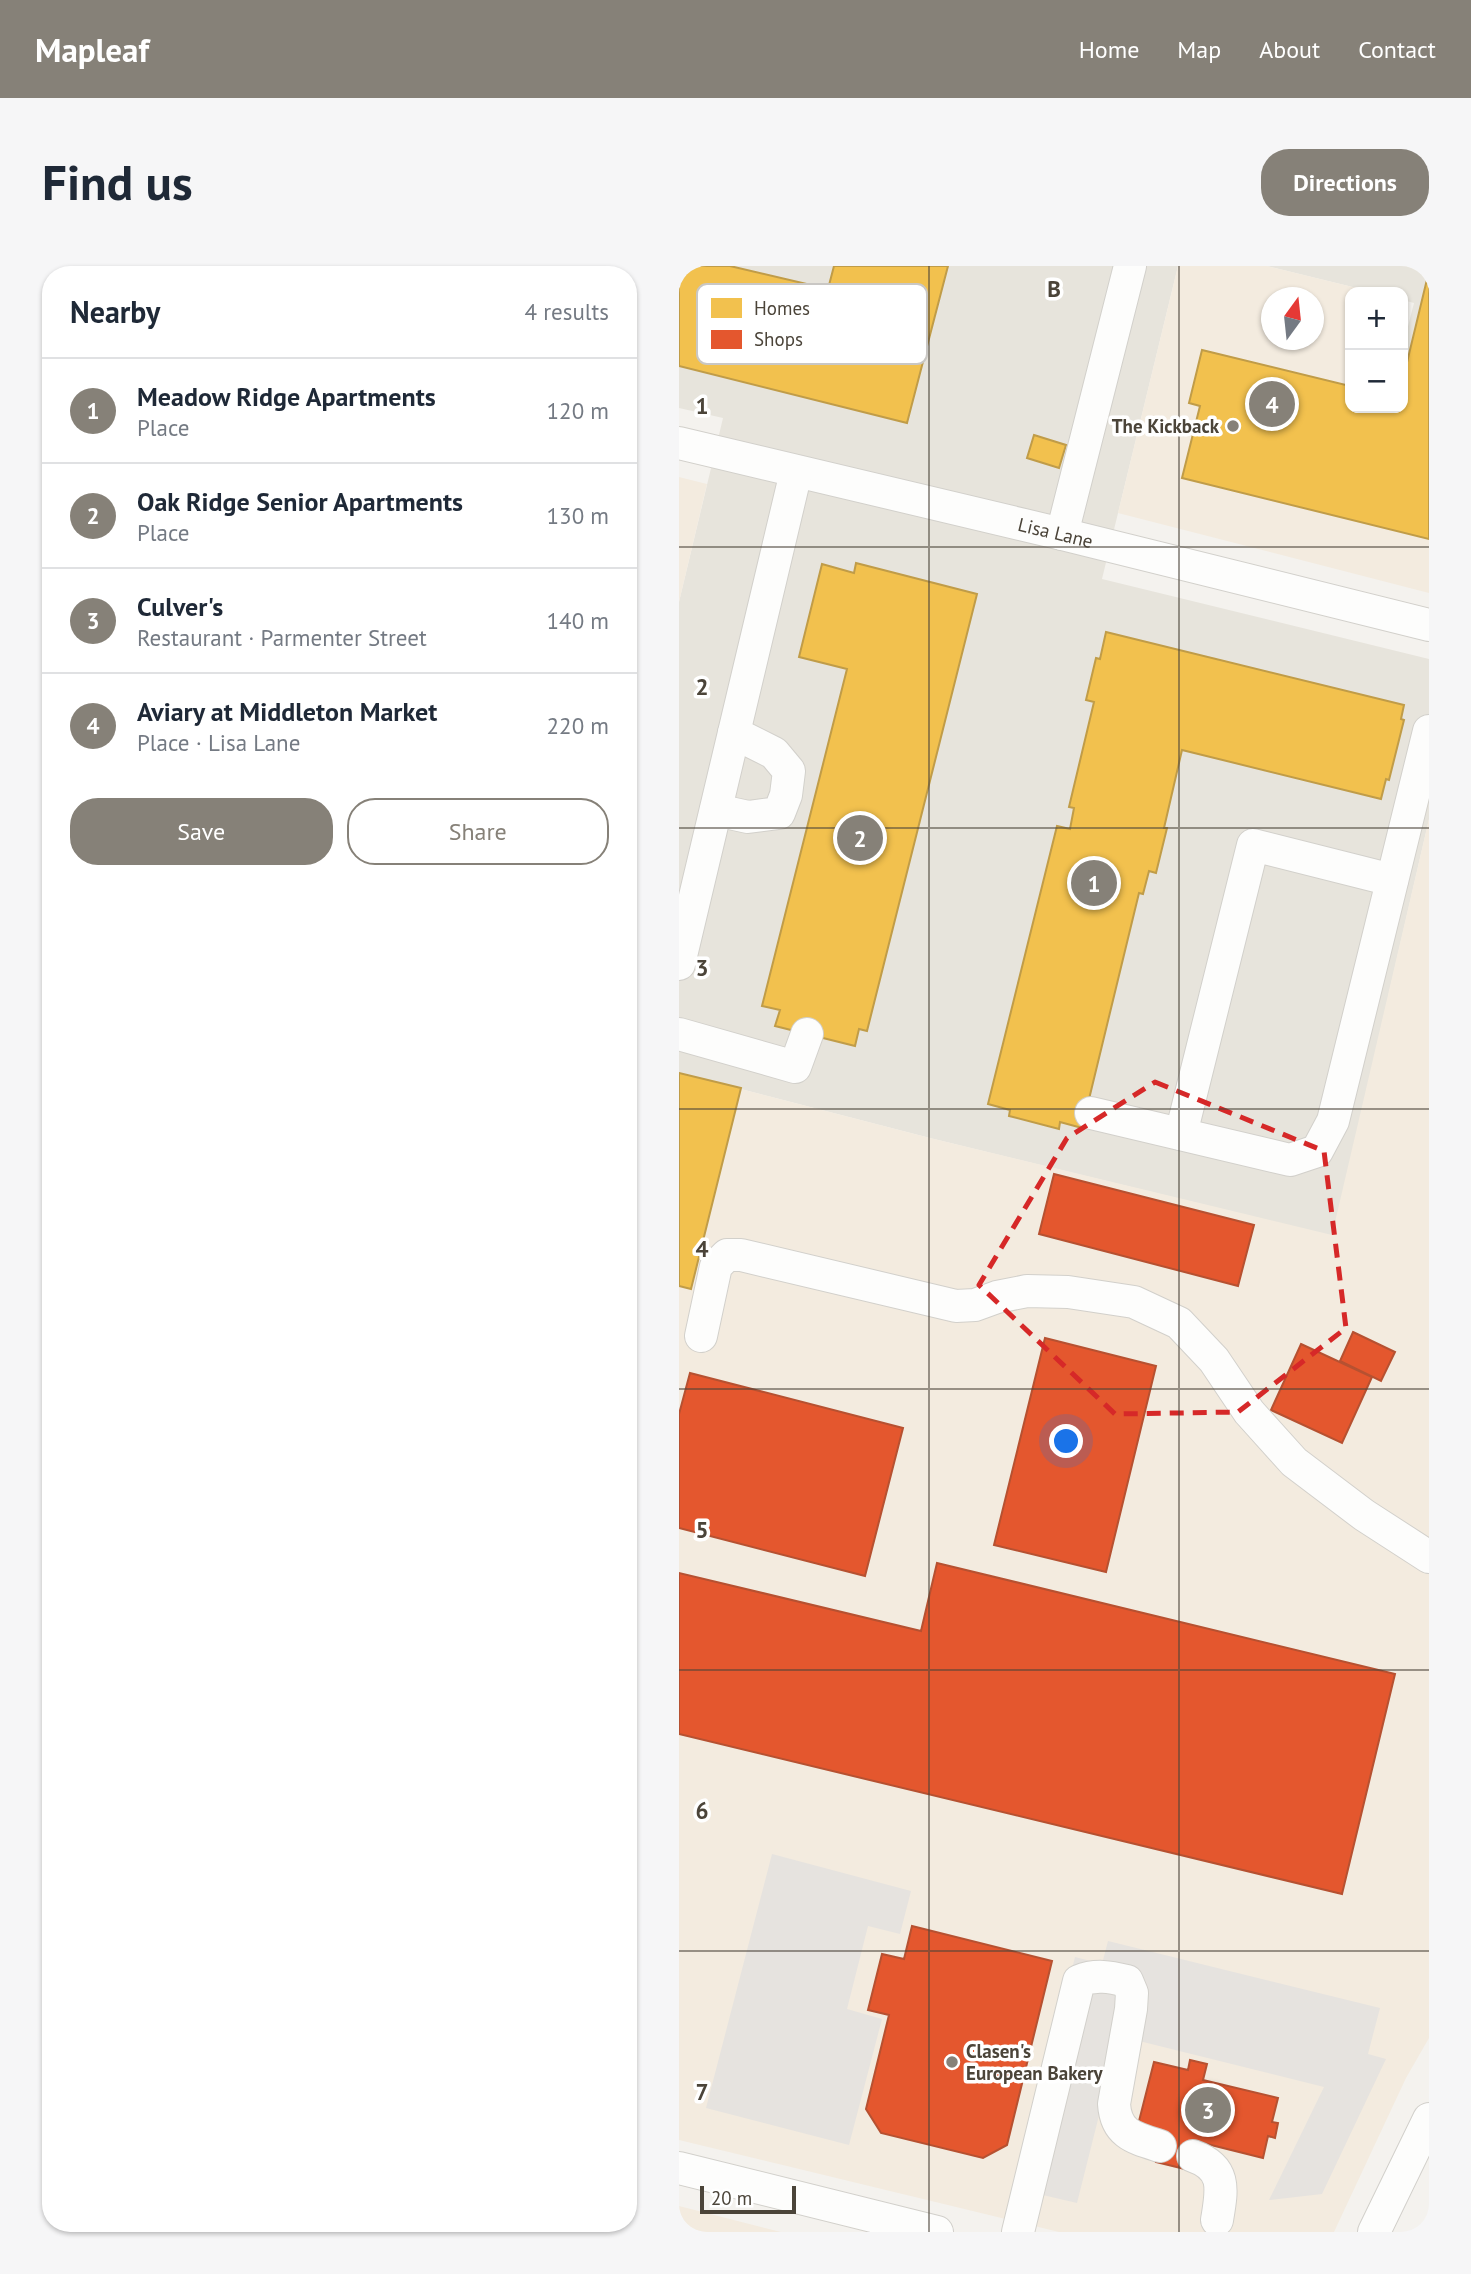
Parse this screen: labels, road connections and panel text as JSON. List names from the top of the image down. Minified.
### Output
{"streets":{"street":["Lisa Lane"]},"places":["The Kickback","Clasen's European Bakery"],"legend":["Homes","Shops"],"scale_bar":"20 m","north":"top","page":{"header":"Mapleaf","nav":["Home","Map","About","Contact"],"buttons":["Directions",["Save","Share"]],"title":"Find us","heading":["Nearby","4 results"],"map_buttons":["+","−"],"list":[{"mark":"1","name":"Meadow Ridge Apartments","note":"Place","value":"120 m"},{"mark":"2","name":"Oak Ridge Senior Apartments","note":"Place","value":"130 m"},{"mark":"3","name":"Culver's","note":"Restaurant · Parmenter Street","value":"140 m"},{"mark":"4","name":"Aviary at Middleton Market","note":"Place · Lisa Lane","value":"220 m"}],"pins":["4","2","1","3"],"scale":"20 m"},"grid":{"columns":["B"],"rows":["1","2","3","4","5","6","7"]}}
